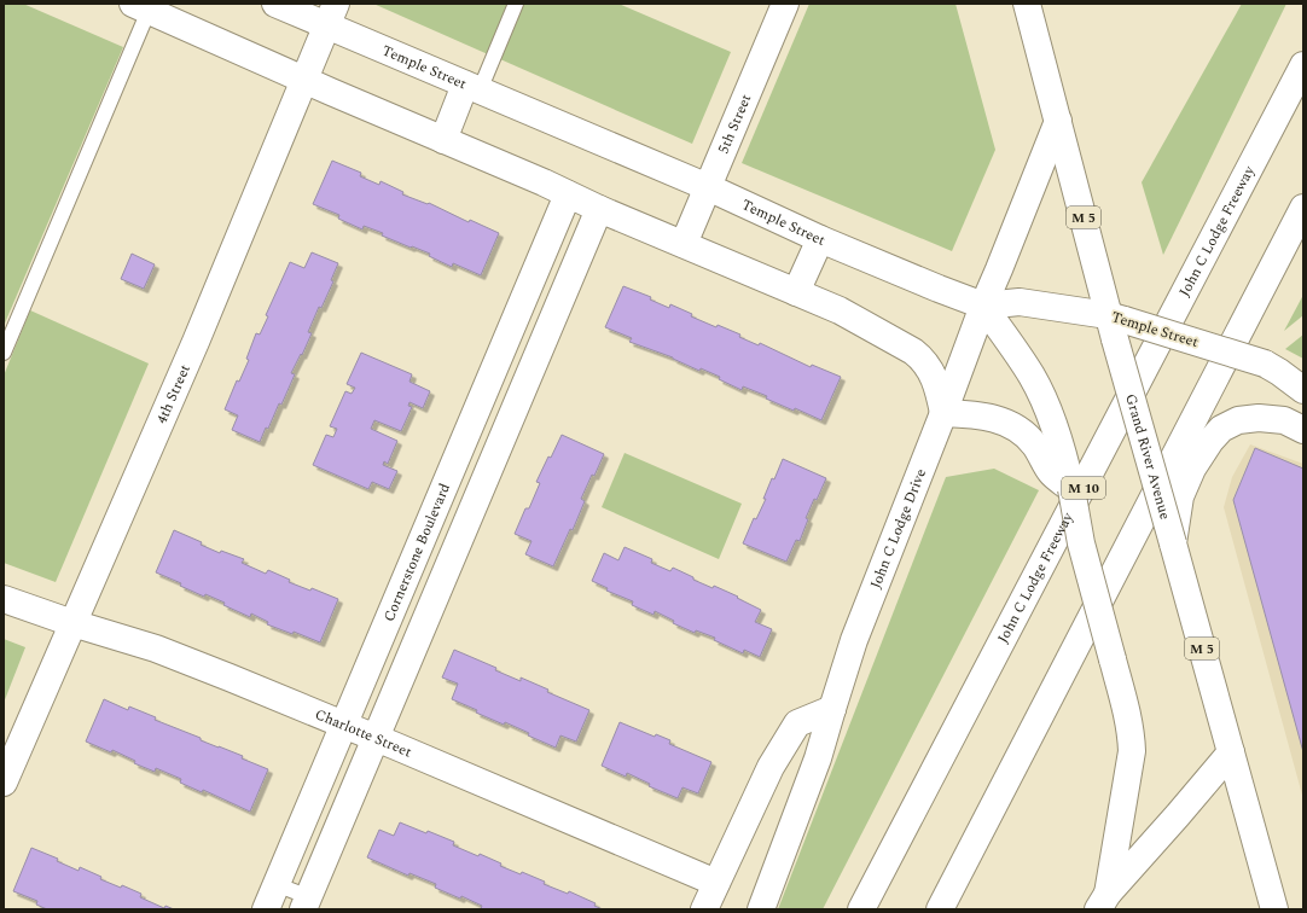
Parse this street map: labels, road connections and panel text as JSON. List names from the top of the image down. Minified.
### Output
{"streets":{"main road":["Temple Street","5th Street","M 5","John C Lodge Freeway","4th Street","Grand River Avenue","M 10","John C Lodge Drive","Cornerstone Boulevard","Charlotte Street"]},"crossings":[["Temple Street","5th Street"],["Temple Street","4th Street"],["Temple Street","Grand River Avenue"],["Temple Street","John C Lodge Drive"],["4th Street","Charlotte Street"],["Grand River Avenue","John C Lodge Drive"],["Cornerstone Boulevard","Charlotte Street"]]}
